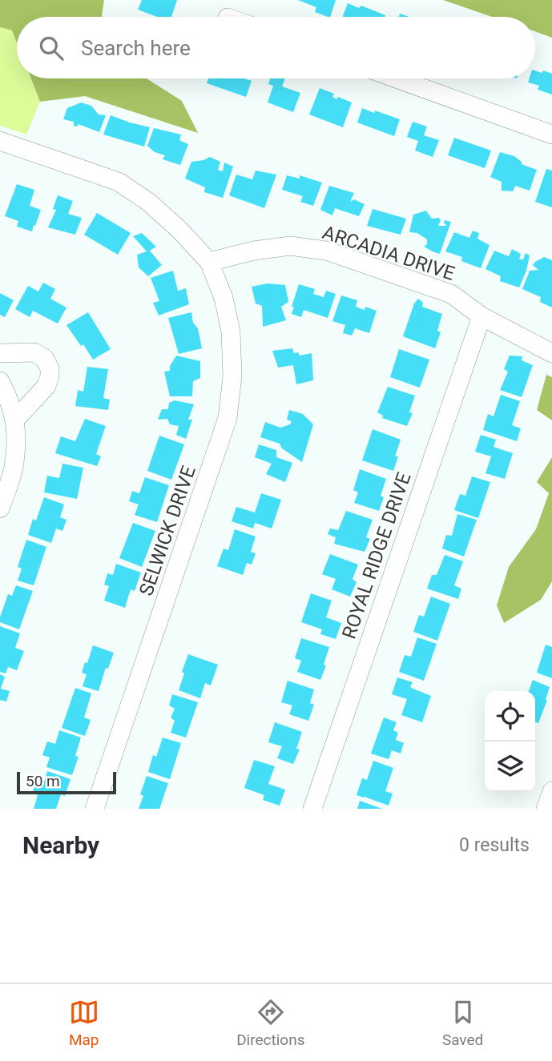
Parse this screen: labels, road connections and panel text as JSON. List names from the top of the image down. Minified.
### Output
{"streets":{"street":["ARCADIA DRIVE","SELWICK DRIVE","ROYAL RIDGE DRIVE"]},"crossings":[["ARCADIA DRIVE","SELWICK DRIVE"],["ARCADIA DRIVE","ROYAL RIDGE DRIVE"]],"scale_bar":"50 m","page":{"search":"Search here","scale":"50 m","heading":["Nearby","0 results"],"nav":["Map","Directions","Saved"]}}
